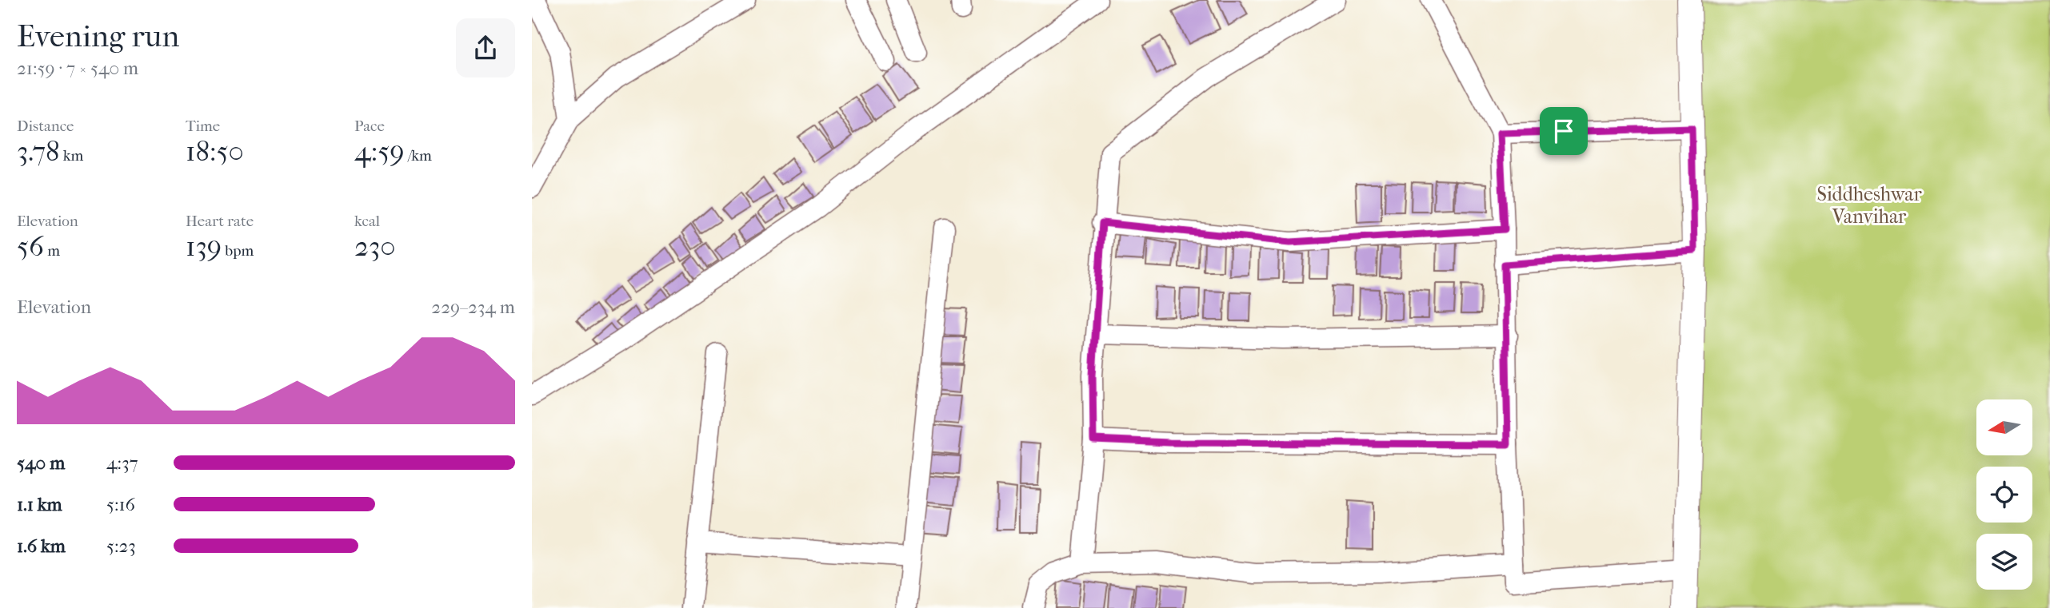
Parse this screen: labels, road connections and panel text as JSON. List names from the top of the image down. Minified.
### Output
{"parks":["Siddheshwar Vanvihar"],"north":"left","page":{"heading":["Evening run","21:59 · 7 × 540 m"],"stats":[["Distance","3.78 km"],["Time","18:50"],["Pace","4:59 /km"],["Elevation","56 m"],["Heart rate","139 bpm"],["kcal","230"]],"chart":["Elevation","229–234 m"],"list":[{"name":"540 m","note":"4:37"},{"name":"1.1 km","note":"5:16"},{"name":"1.6 km","note":"5:23"}]}}
